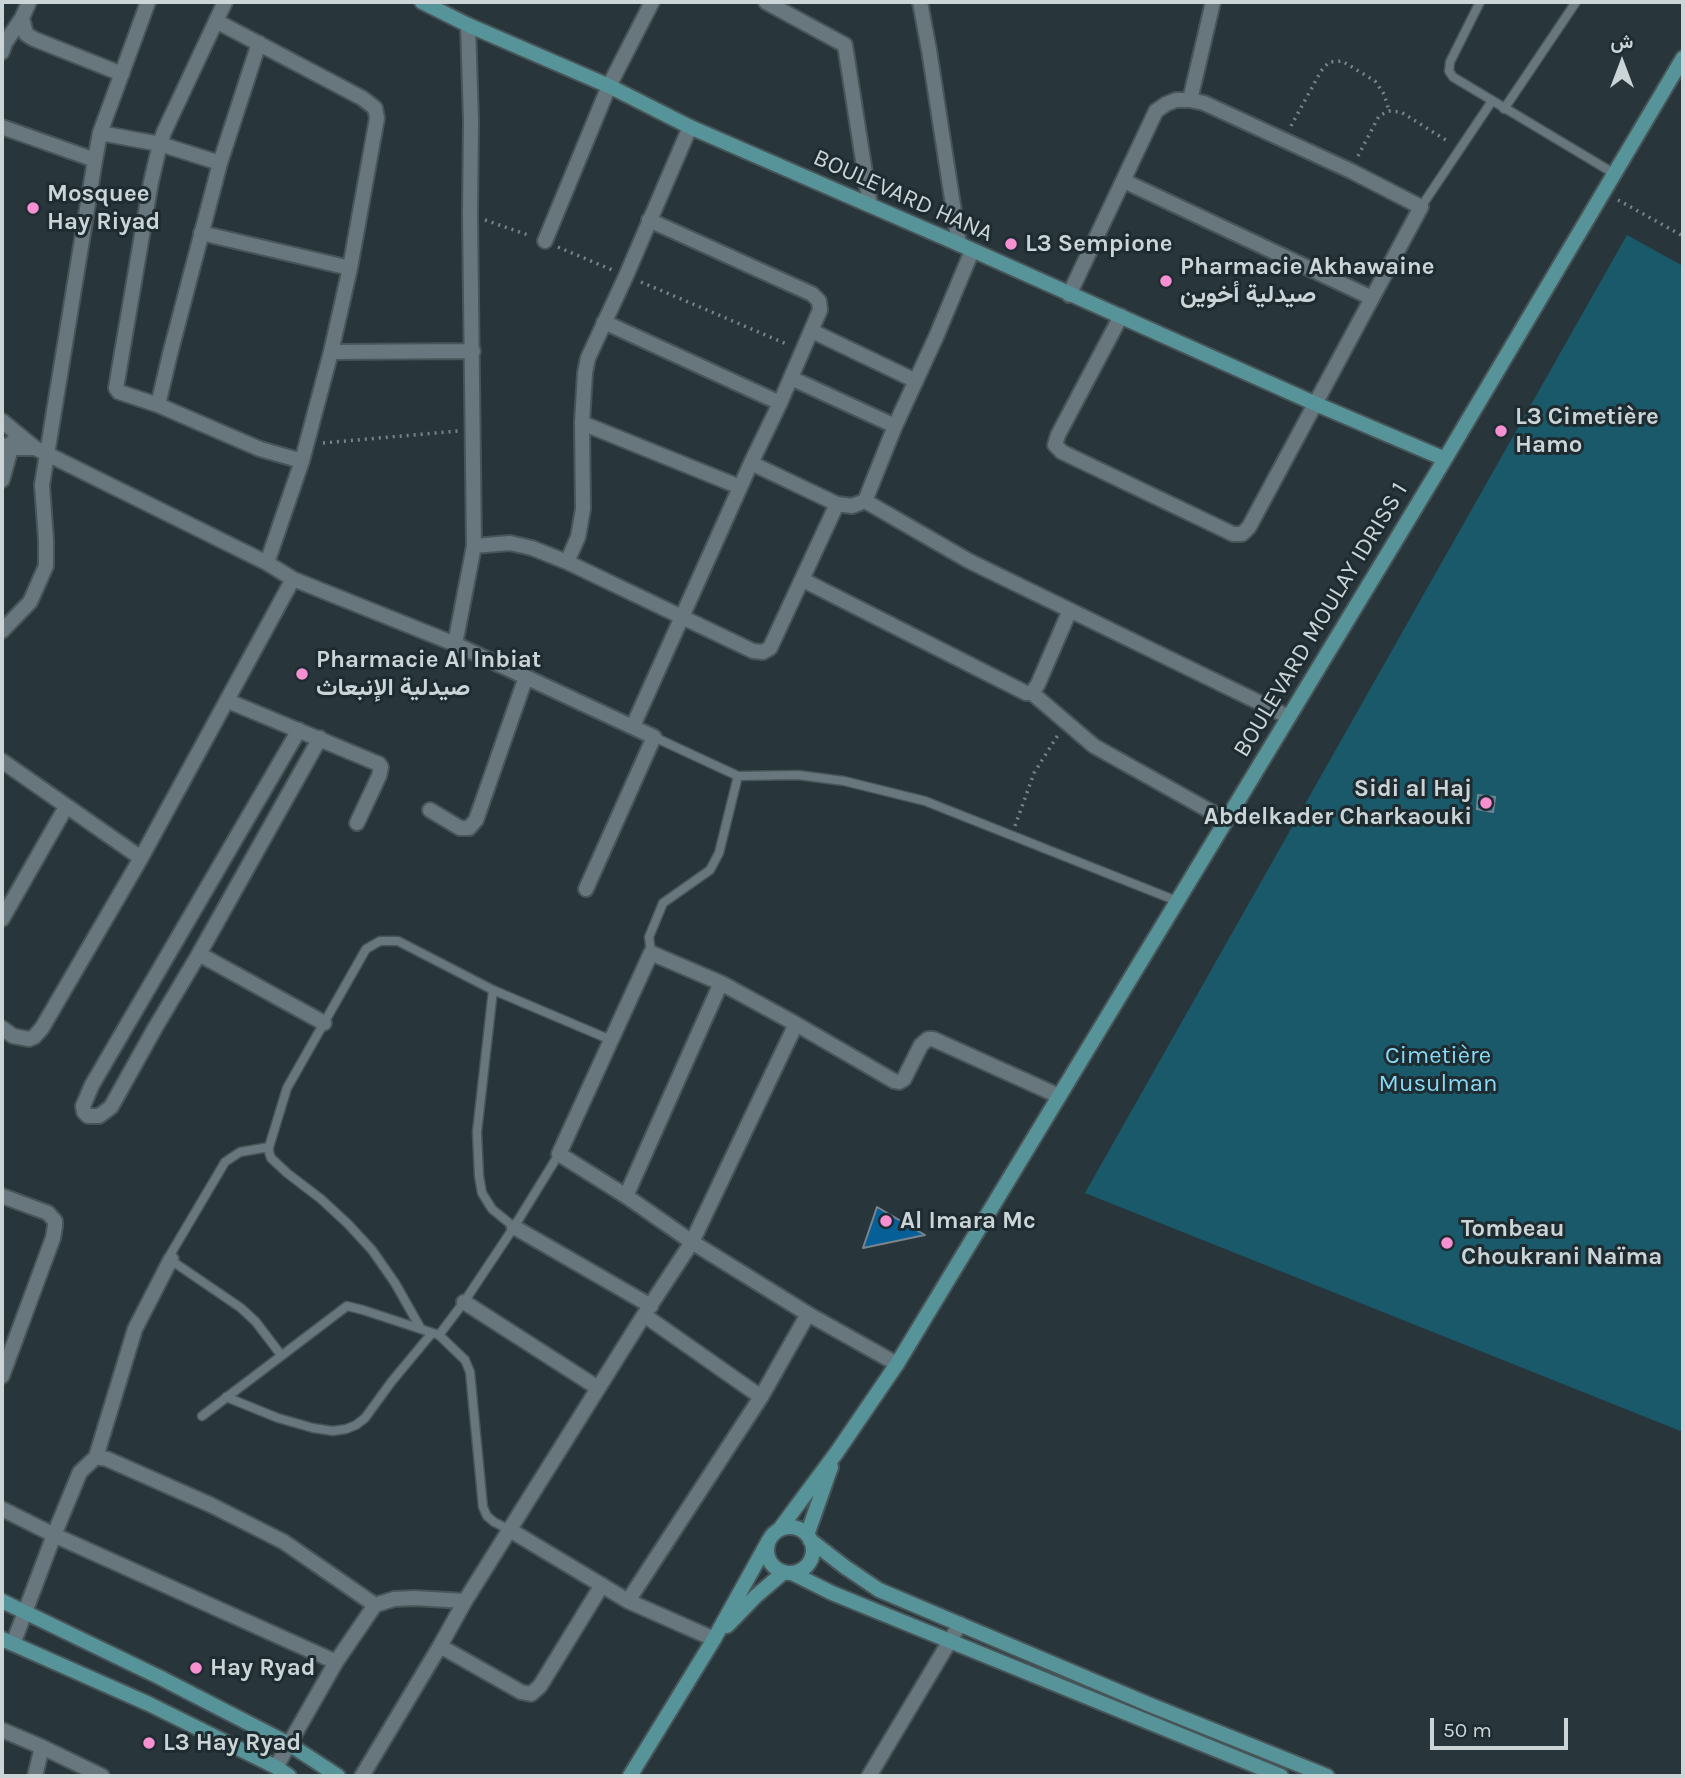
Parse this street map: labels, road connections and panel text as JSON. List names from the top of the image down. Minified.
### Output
{"streets":{"main road":["BOULEVARD HANA","BOULEVARD MOULAY IDRISS 1"]},"crossings":[["BOULEVARD HANA","BOULEVARD MOULAY IDRISS 1"]],"parks":["Cimetière Musulman"],"places":["Mosquee Hay Riyad","L3 Sempione","Pharmacie Akhawaine صيدلية أخوين","L3 Cimetière Hamo","Pharmacie Al Inbiat صيدلية الإنبعاث","Sidi al Haj Abdelkader Charkaouki","Al Imara Mc","Tombeau Choukrani Naïma","Hay Ryad","L3 Hay Ryad"],"scale_bar":"50 m","north":"top"}
